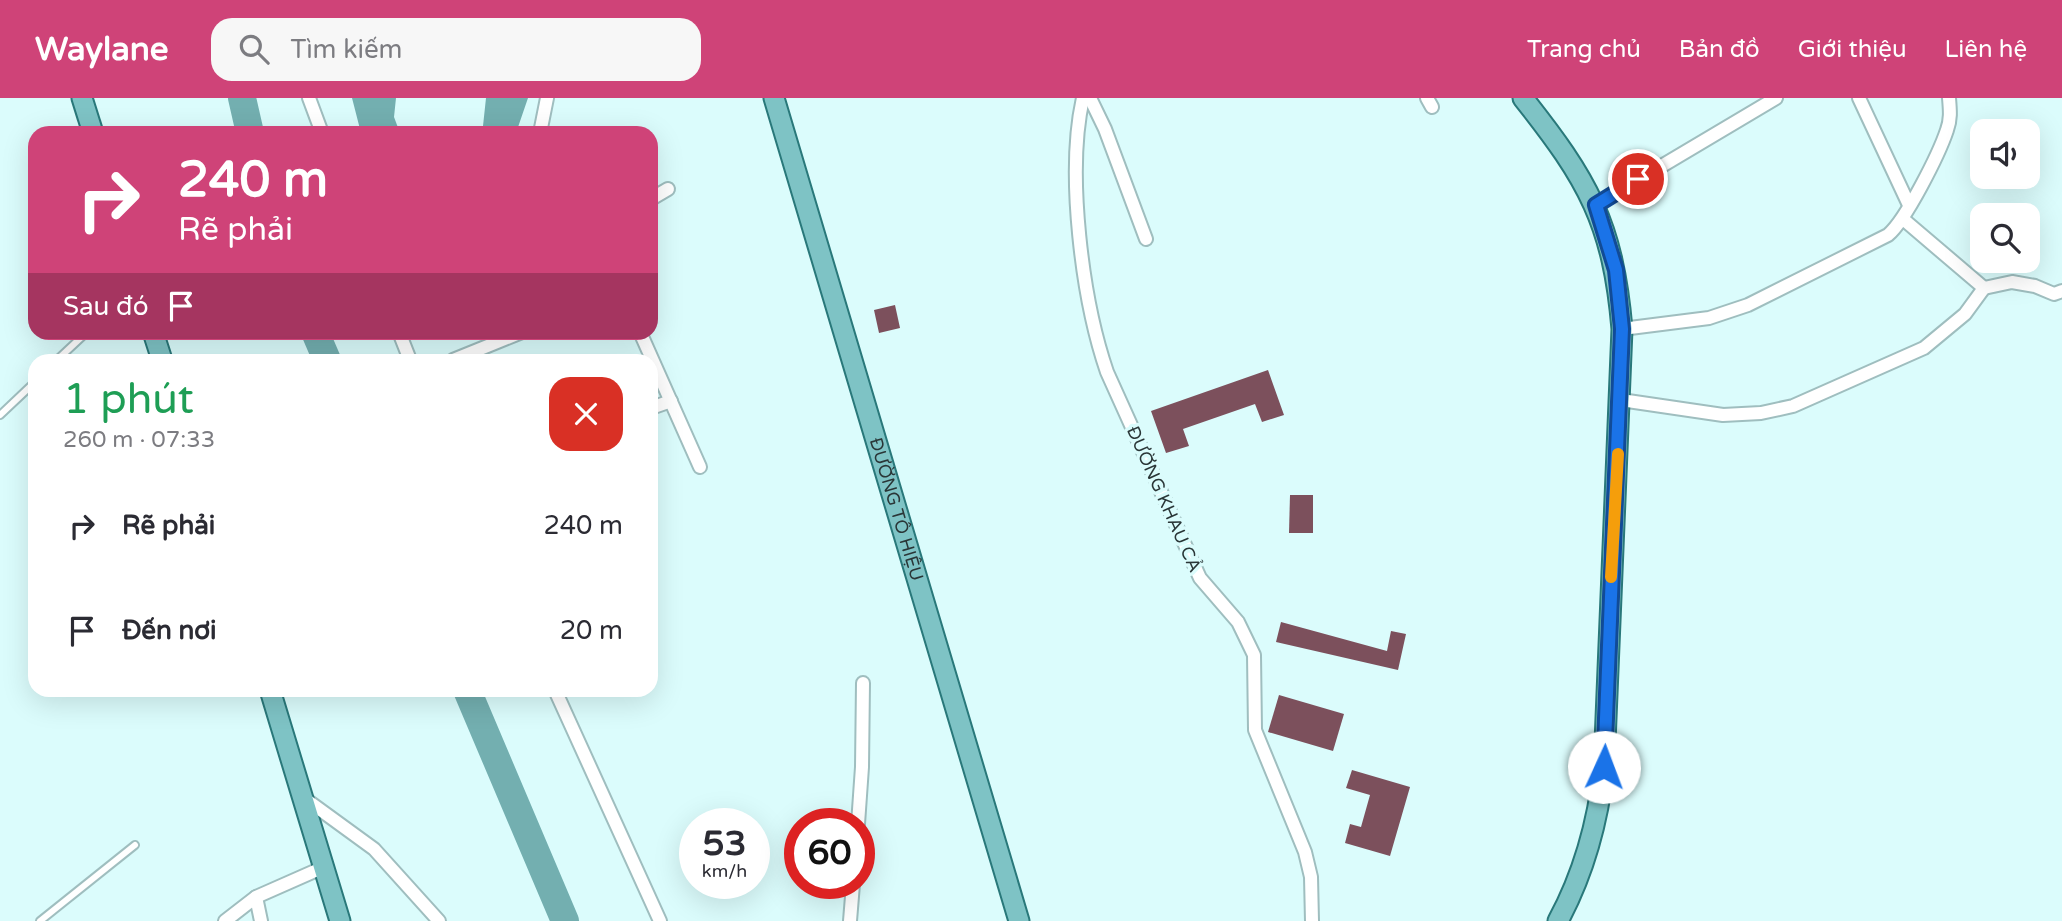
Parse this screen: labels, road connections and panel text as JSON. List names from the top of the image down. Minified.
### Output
{"streets":{"main road":["ĐƯỜNG TÔ HIỆU"],"street":["ĐƯỜNG KHAU CẢ"]},"page":{"header":"Waylane","search":"Tìm kiếm","nav":["Trang chủ","Bản đồ","Giới thiệu","Liên hệ"],"turn":["240 m","Rẽ phải"],"then":"Sau đó","heading":["1 phút","260 m · 07:33"],"list":[{"name":"Rẽ phải","value":"240 m"},{"name":"Đến nơi","value":"20 m"}],"speed":"53 km/h","limit":"60"}}
